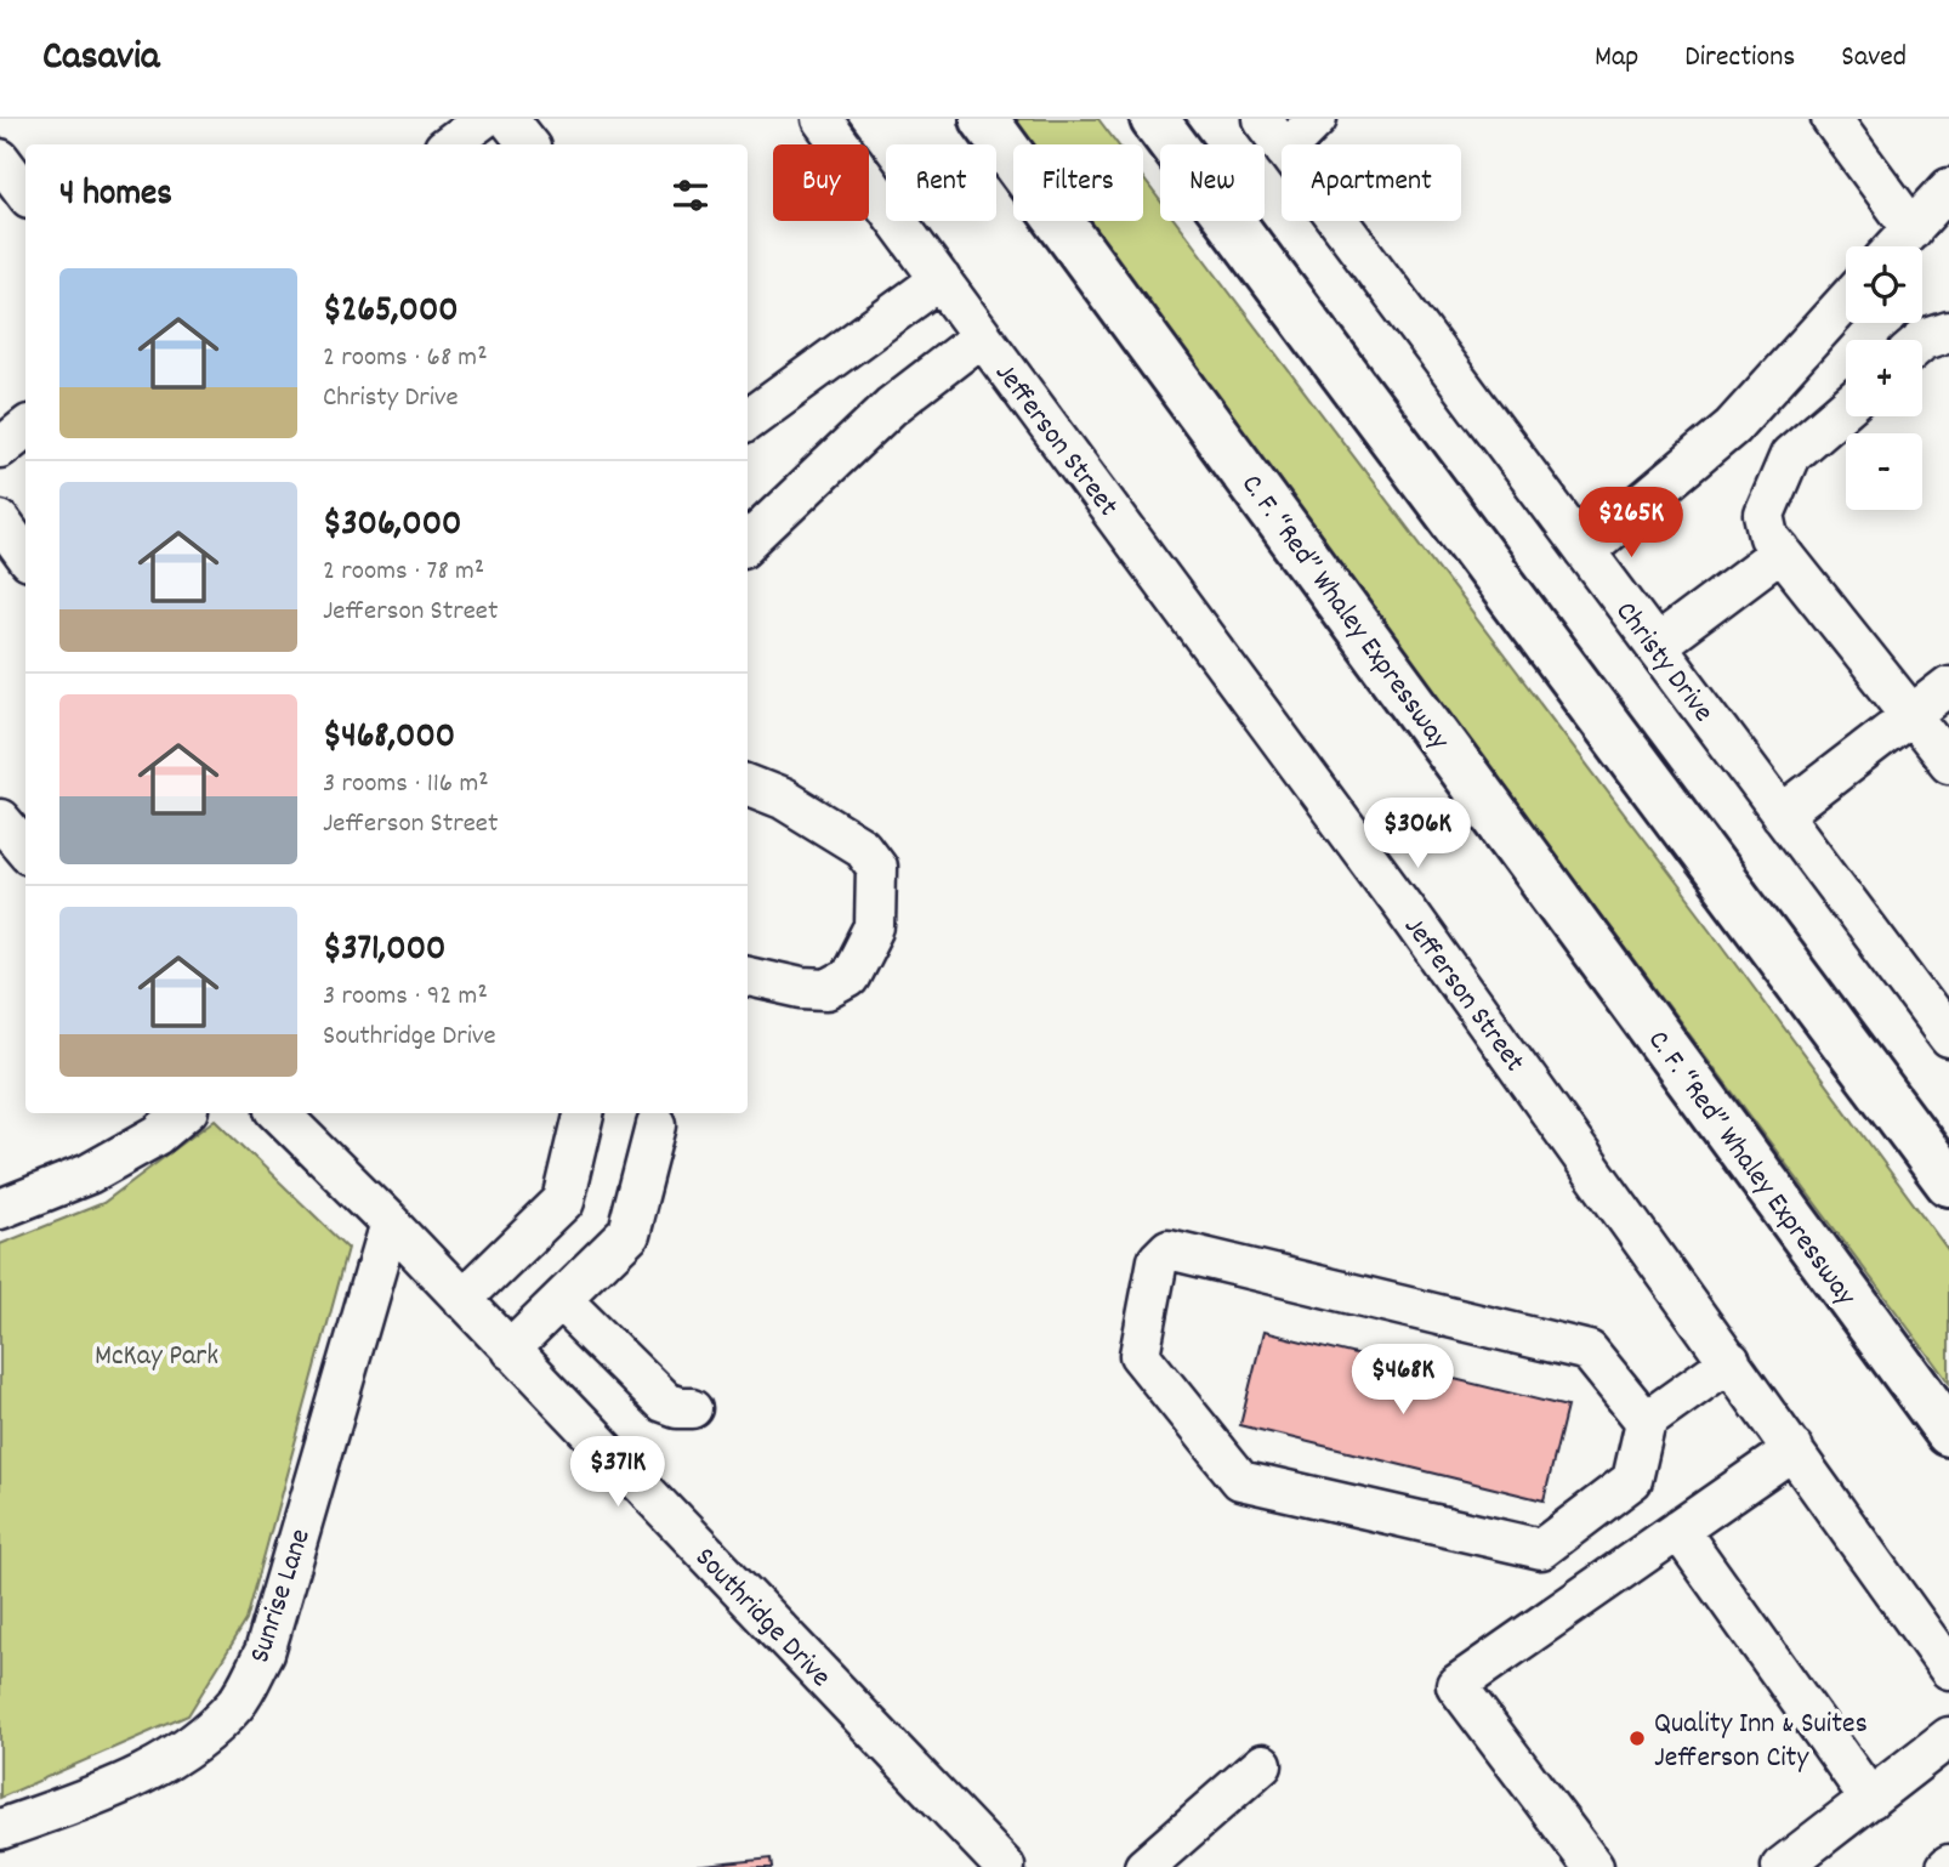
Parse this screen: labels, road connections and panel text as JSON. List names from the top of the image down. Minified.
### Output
{"streets":{"highway":["C. F. “Red” Whaley Expressway"],"street":["Jefferson Street","Christy Drive","Sunrise Lane","Southridge Drive"]},"crossings":[["Sunrise Lane","Southridge Drive"]],"parks":["McKay Park"],"places":["Quality Inn & Suites Jefferson City"],"page":{"header":"Casavia","nav":["Map","Directions","Saved"],"chip":["Buy","Rent","Filters","New","Apartment"],"heading":"4 homes","map_buttons":["+","−"],"list":[{"name":"$265,000","note":"2 rooms · 68 m² · Christy Drive"},{"name":"$306,000","note":"2 rooms · 78 m² · Jefferson Street"},{"name":"$468,000","note":"3 rooms · 116 m² · Jefferson Street"},{"name":"$371,000","note":"3 rooms · 92 m² · Southridge Drive"}],"price":["$265K","$306K","$468K","$371K"]}}
